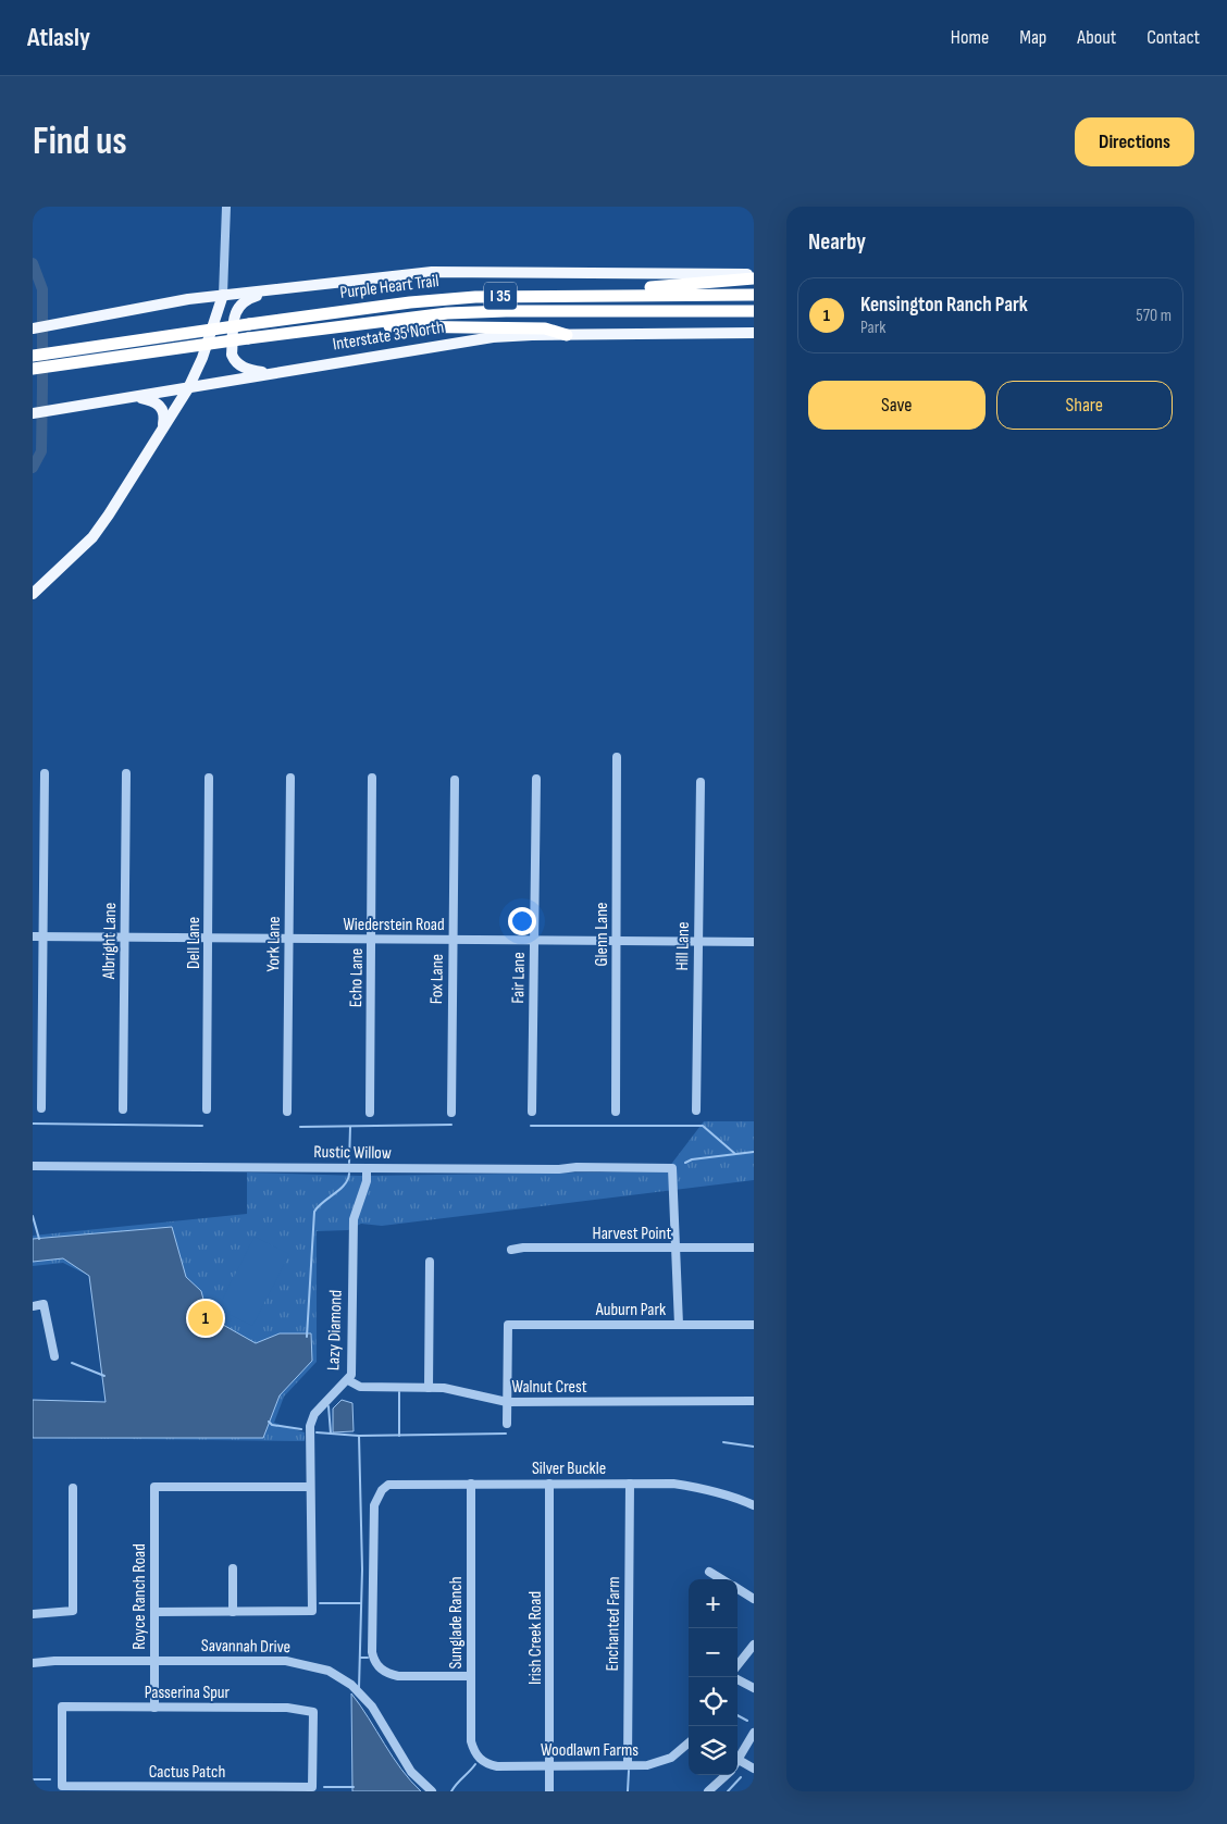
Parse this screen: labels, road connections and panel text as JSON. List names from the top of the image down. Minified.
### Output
{"streets":{"highway":["Purple Heart Trail","I 35"],"main road":["Interstate 35 North"],"street":["Wiederstein Road","Glenn Lane","Albright Lane","Dell Lane","York Lane","Hill Lane","Echo Lane","Fair Lane","Fox Lane","Rustic Willow","Harvest Point","Auburn Park","Lazy Diamond","Walnut Crest","Silver Buckle","Royce Ranch Road","Sunglade Ranch","Enchanted Farm","Irish Creek Road","Savannah Drive","Passerina Spur","Woodlawn Farms","Cactus Patch"]},"crossings":[["Wiederstein Road","Glenn Lane"],["Wiederstein Road","Albright Lane"],["Wiederstein Road","Dell Lane"],["Wiederstein Road","York Lane"],["Wiederstein Road","Hill Lane"],["Wiederstein Road","Echo Lane"],["Wiederstein Road","Fair Lane"],["Wiederstein Road","Fox Lane"],["Rustic Willow","Harvest Point"],["Rustic Willow","Lazy Diamond"],["Auburn Park","Walnut Crest"],["Lazy Diamond","Walnut Crest"],["Lazy Diamond","Royce Ranch Road"],["Silver Buckle","Sunglade Ranch"],["Silver Buckle","Enchanted Farm"],["Silver Buckle","Irish Creek Road"],["Royce Ranch Road","Savannah Drive"],["Royce Ranch Road","Passerina Spur"],["Sunglade Ranch","Woodlawn Farms"],["Enchanted Farm","Woodlawn Farms"],["Irish Creek Road","Woodlawn Farms"],["Passerina Spur","Cactus Patch"]],"page":{"header":"Atlasly","nav":["Home","Map","About","Contact"],"buttons":["Directions",["Save","Share"]],"title":"Find us","heading":"Nearby","list":[{"mark":"1","name":"Kensington Ranch Park","note":"Park","value":"570 m"}],"pins":"1","map_buttons":["+","−"]}}
